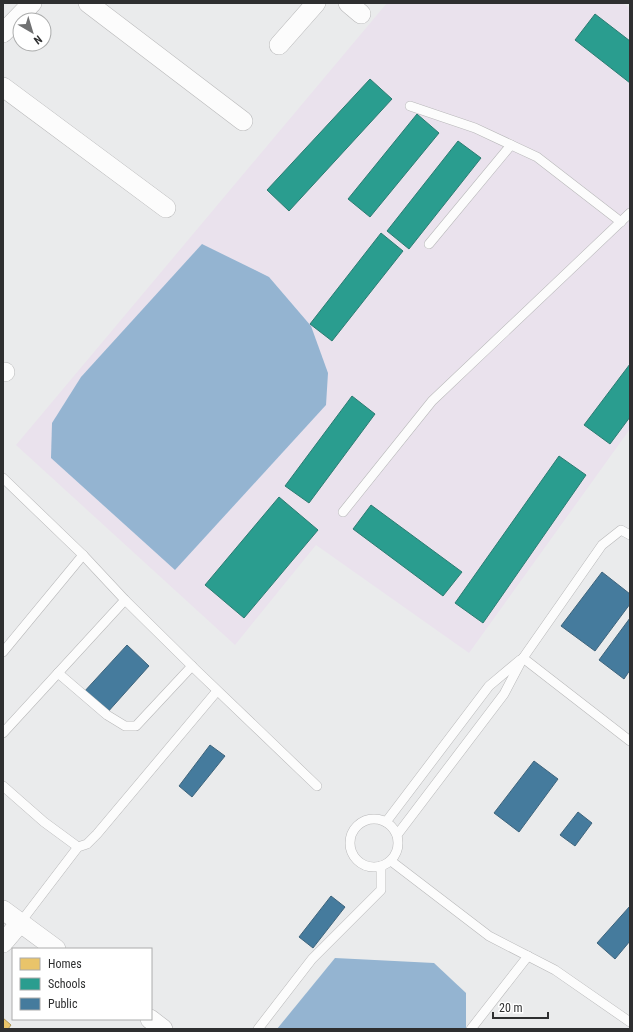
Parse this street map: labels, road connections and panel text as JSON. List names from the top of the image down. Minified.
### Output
{"legend":["Homes","Schools","Public"],"scale_bar":"20 m","north":"bottom right"}
